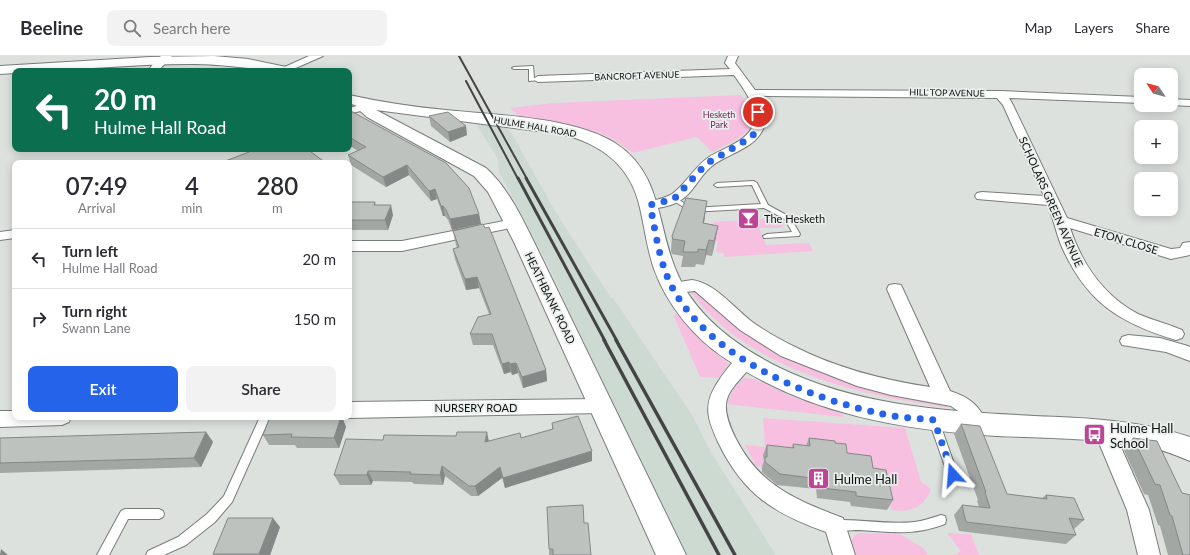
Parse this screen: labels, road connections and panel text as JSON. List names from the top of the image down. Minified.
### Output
{"streets":{"main road":["HULME HALL ROAD","HEATHBANK ROAD"],"street":["BANCROFT AVENUE","HILL TOP AVENUE","SCHOLARS GREEN AVENUE","ETON CLOSE","NURSERY ROAD"]},"crossings":[["HILL TOP AVENUE","SCHOLARS GREEN AVENUE"],["HULME HALL ROAD","HEATHBANK ROAD"],["SCHOLARS GREEN AVENUE","ETON CLOSE"],["HEATHBANK ROAD","NURSERY ROAD"]],"parks":["Hesketh Park"],"places":{"bar":["The Hesketh"],"bus stop":["Hulme Hall School"],"building":["Hulme Hall"]},"north":"top left","page":{"header":"Beeline","search":"Search here","nav":["Map","Layers","Share"],"map_buttons":["+","−"],"turn":["20 m","Hulme Hall Road"],"eta":["07:49","Arrival","4","min","280","m"],"list":[{"name":"Turn left","note":"Hulme Hall Road","value":"20 m"},{"name":"Turn right","note":"Swann Lane","value":"150 m"}],"buttons":["Exit","Share"]}}
